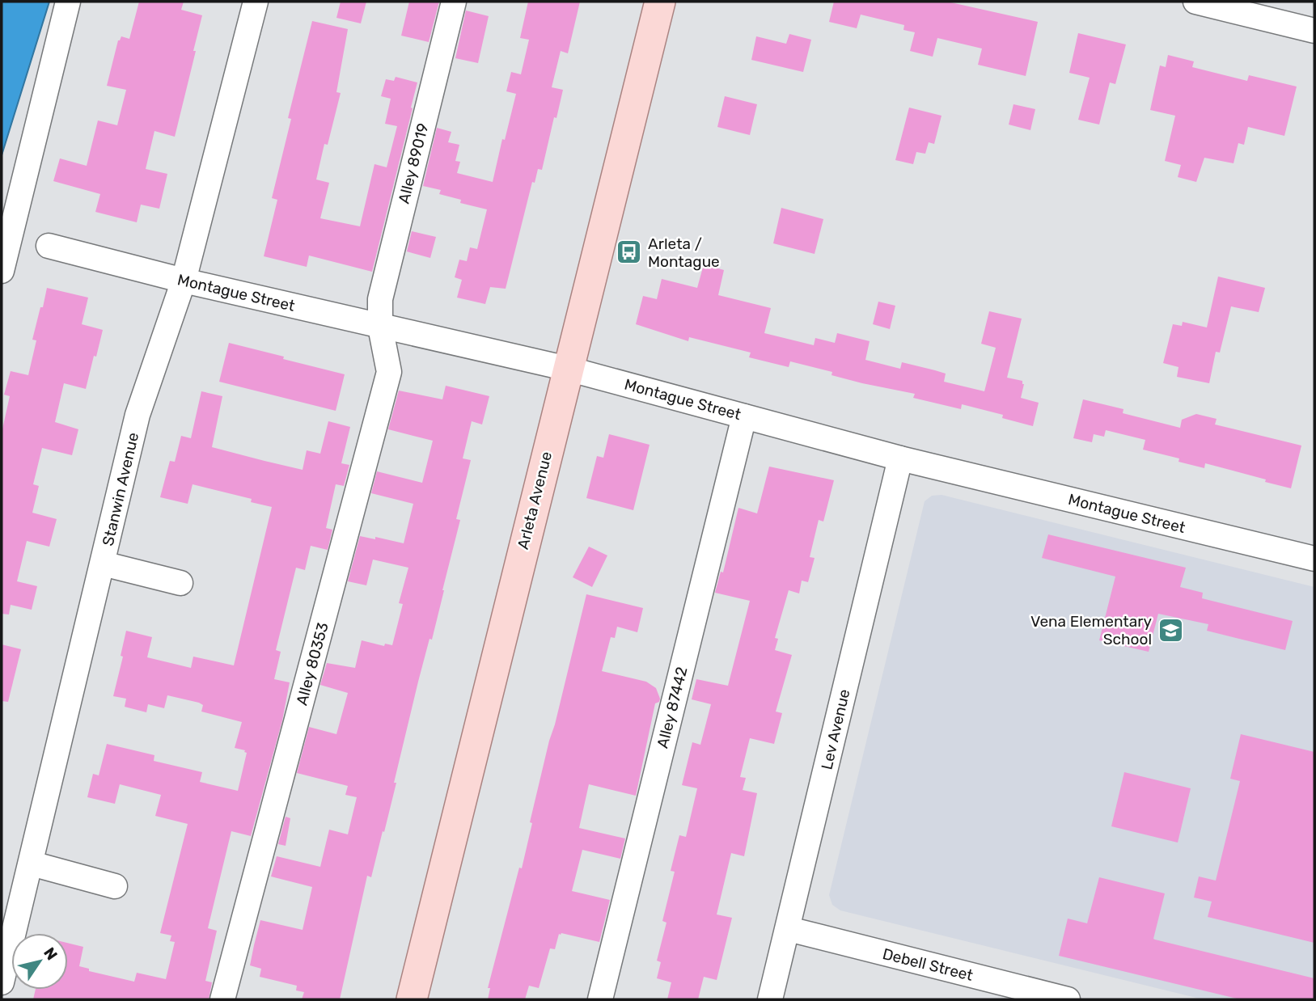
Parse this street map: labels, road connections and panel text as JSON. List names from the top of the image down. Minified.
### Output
{"streets":{"main road":["Arleta Avenue"],"street":["Alley 89019","Montague Street","Stanwin Avenue","Alley 80353","Alley 87442","Lev Avenue","Debell Street"]},"crossings":[["Alley 89019","Montague Street"],["Alley 89019","Alley 80353"],["Montague Street","Stanwin Avenue"],["Montague Street","Arleta Avenue"],["Montague Street","Alley 80353"],["Montague Street","Alley 87442"],["Montague Street","Lev Avenue"],["Lev Avenue","Debell Street"]],"places":{"bus stop":["Arleta / Montague"],"school or university":["Vena Elementary School"]},"north":"top right"}
